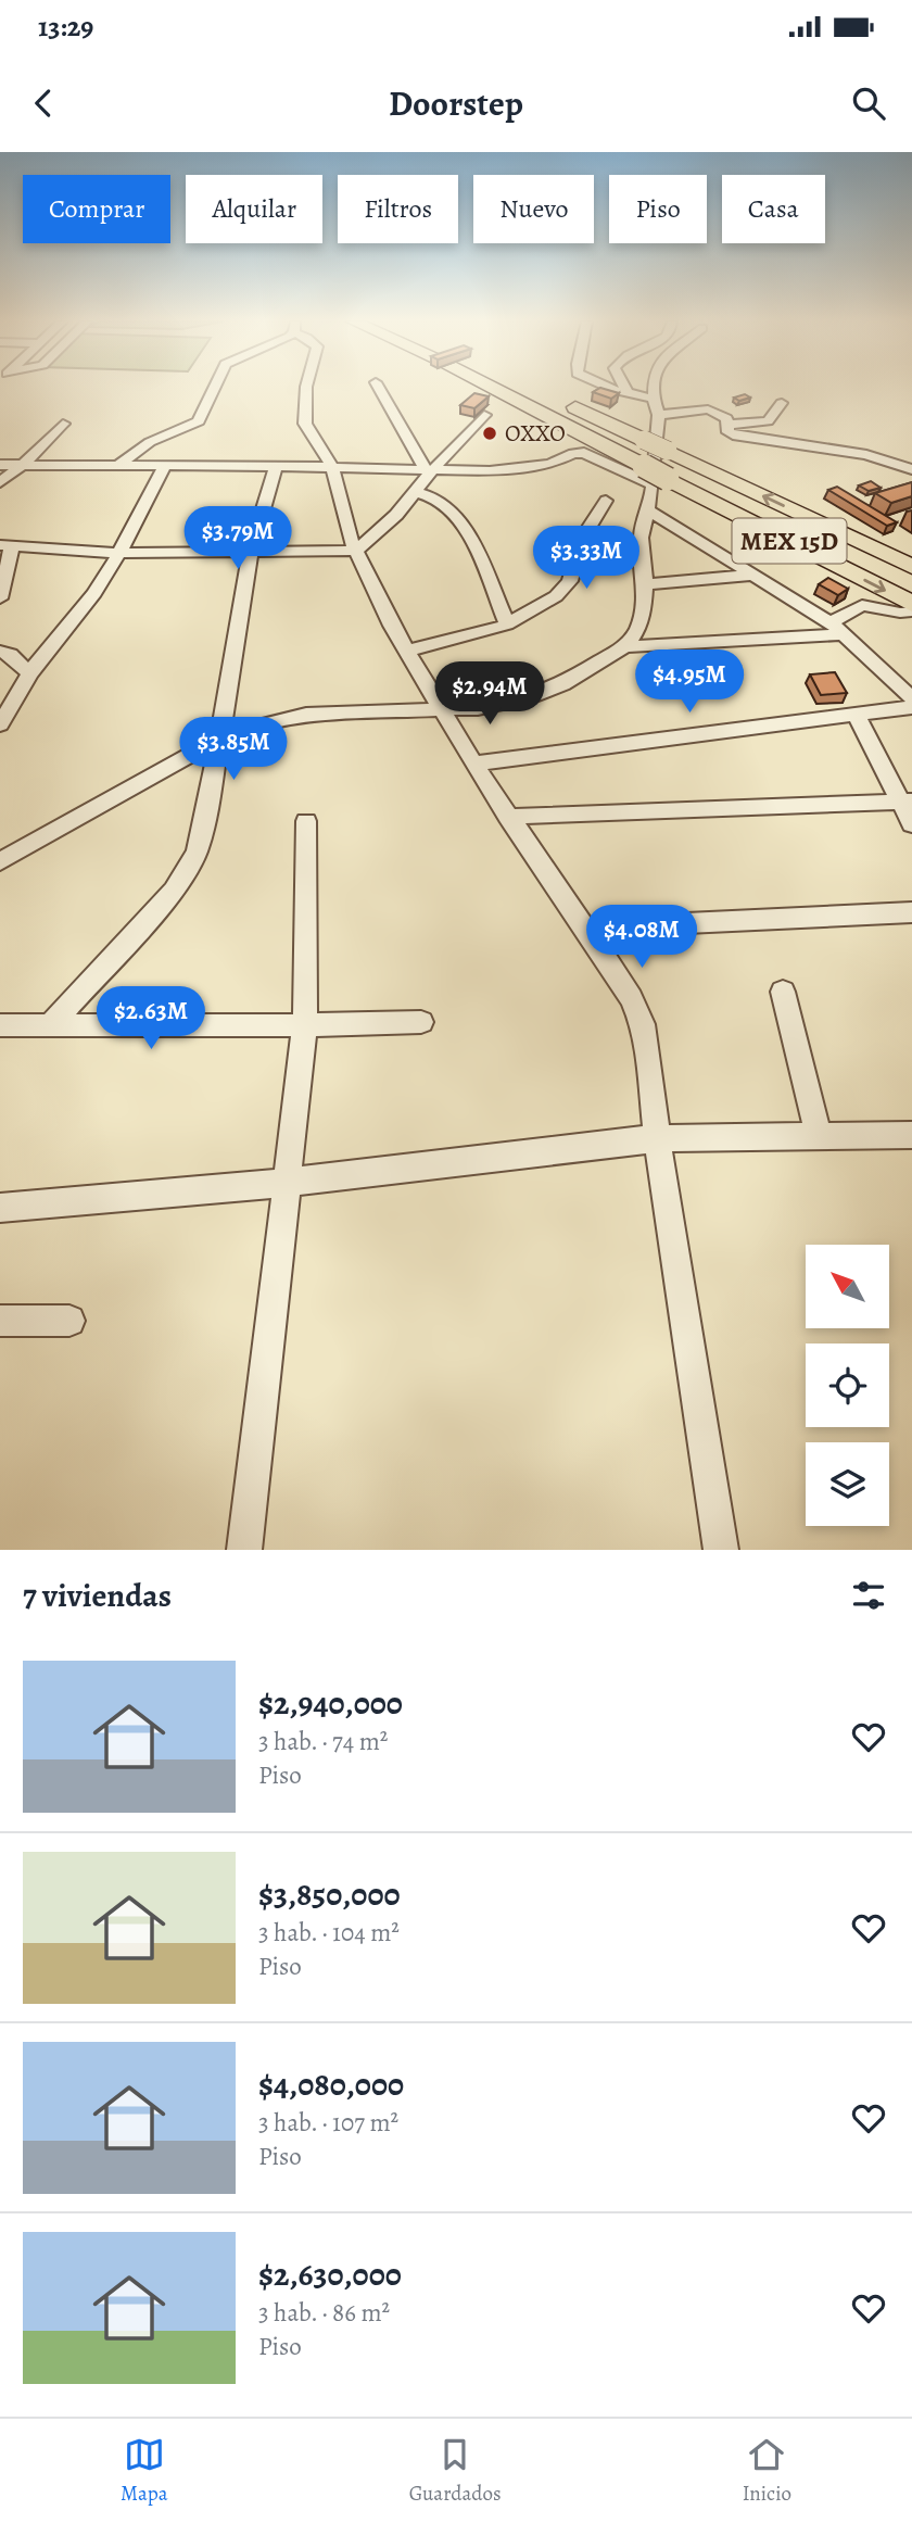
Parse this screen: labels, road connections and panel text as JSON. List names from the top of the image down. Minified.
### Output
{"streets":{"highway":["MEX 15D"]},"places":["OXXO"],"north":"top left","page":{"status":"13:29","header":"Doorstep","chip":["Comprar","Alquilar","Filtros","Nuevo","Piso","Casa"],"price":["$3.79M","$3.33M","$4.95M","$2.94M","$3.85M","$4.08M","$2.63M"],"heading":"7 viviendas","list":[{"name":"$2,940,000","note":"3 hab. · 74 m² · Piso"},{"name":"$3,850,000","note":"3 hab. · 104 m² · Piso"},{"name":"$4,080,000","note":"3 hab. · 107 m² · Piso"},{"name":"$2,630,000","note":"3 hab. · 86 m² · Piso"}],"tabs":["Mapa","Guardados","Inicio"]}}
